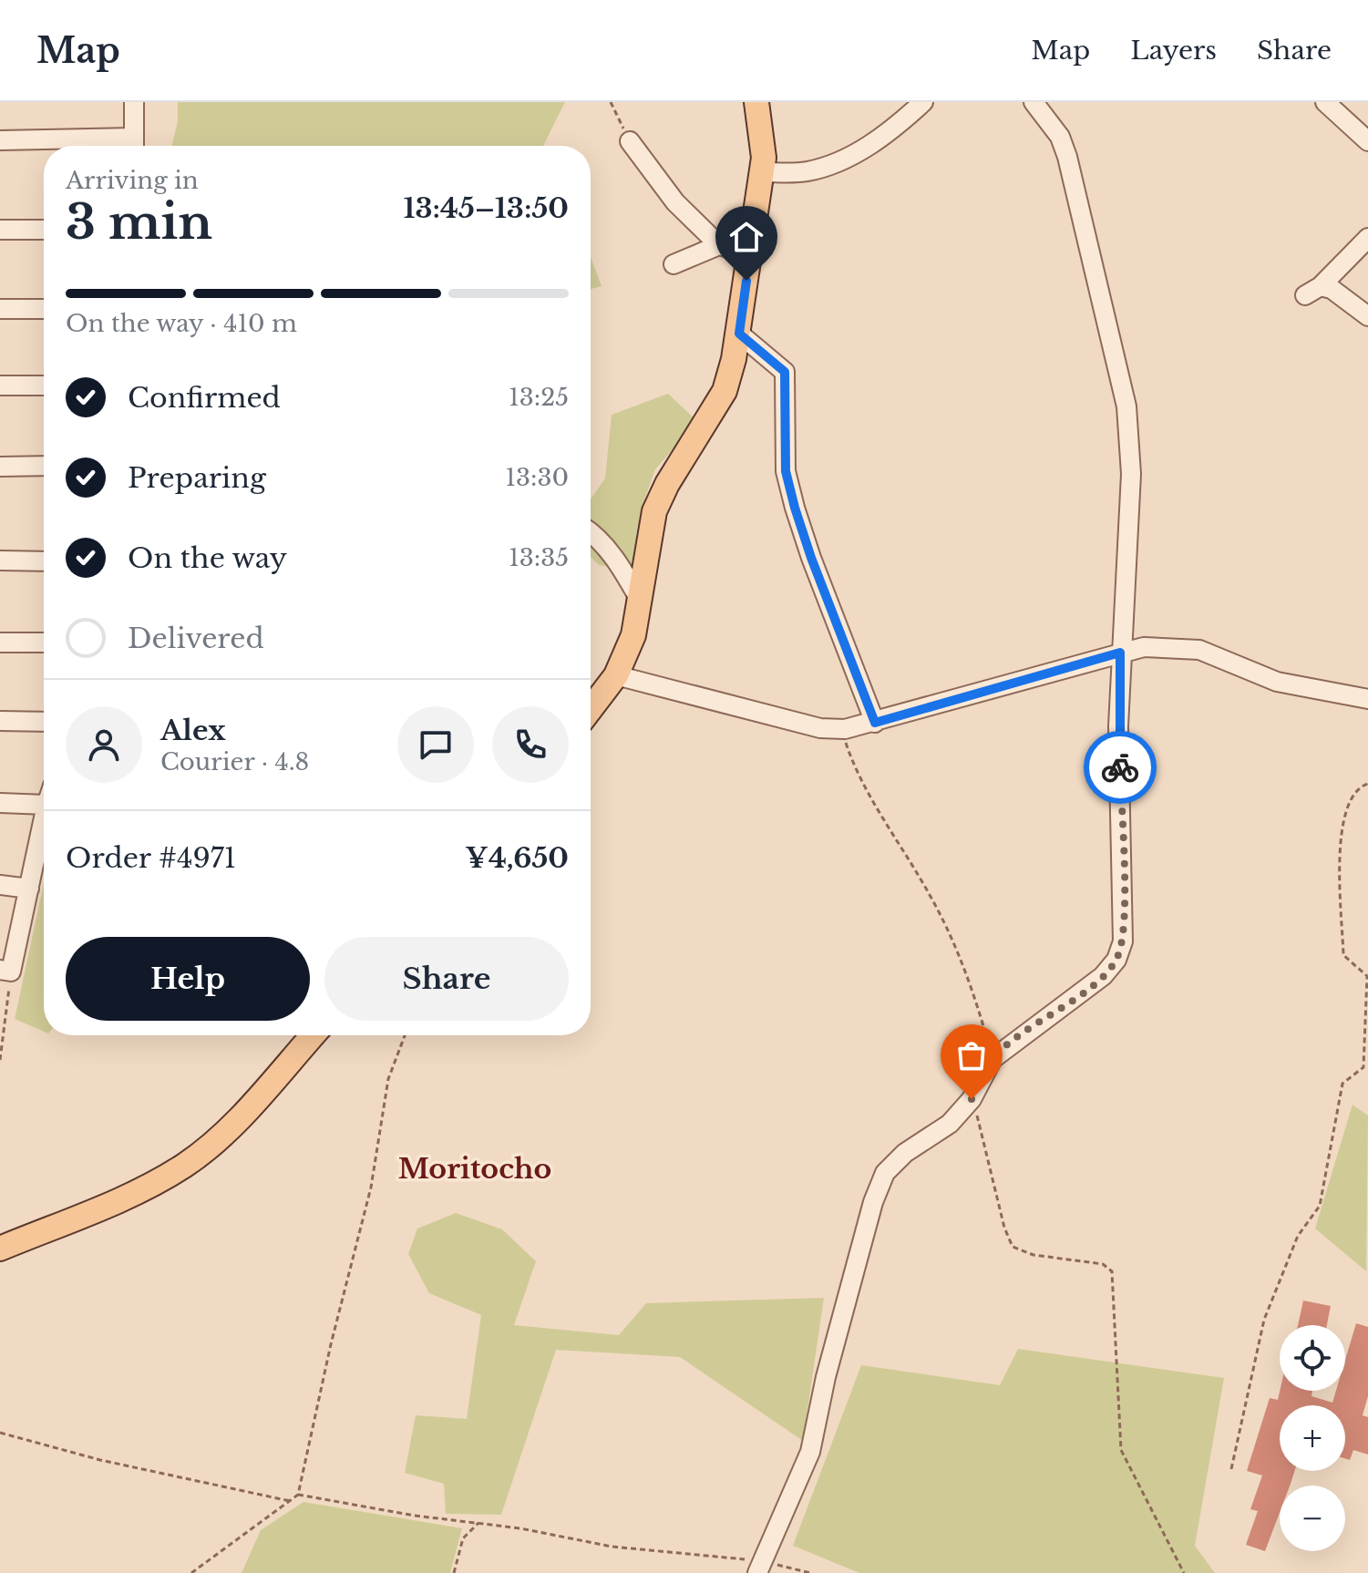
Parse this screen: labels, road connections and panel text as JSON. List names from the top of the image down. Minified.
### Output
{"districts":["Moritocho"],"page":{"header":"Map","nav":["Map","Layers","Share"],"heading":["3 min","Arriving in","13:45–13:50"],"panel":["Alex","Courier · 4.8","Order #4971","¥4,650"],"bar":"On the way · 410 m","list":[["Confirmed","13:25"],["Preparing","13:30"],["On the way","13:35"],"Delivered"],"buttons":["Help","Share"],"map_buttons":["+","−"]}}
